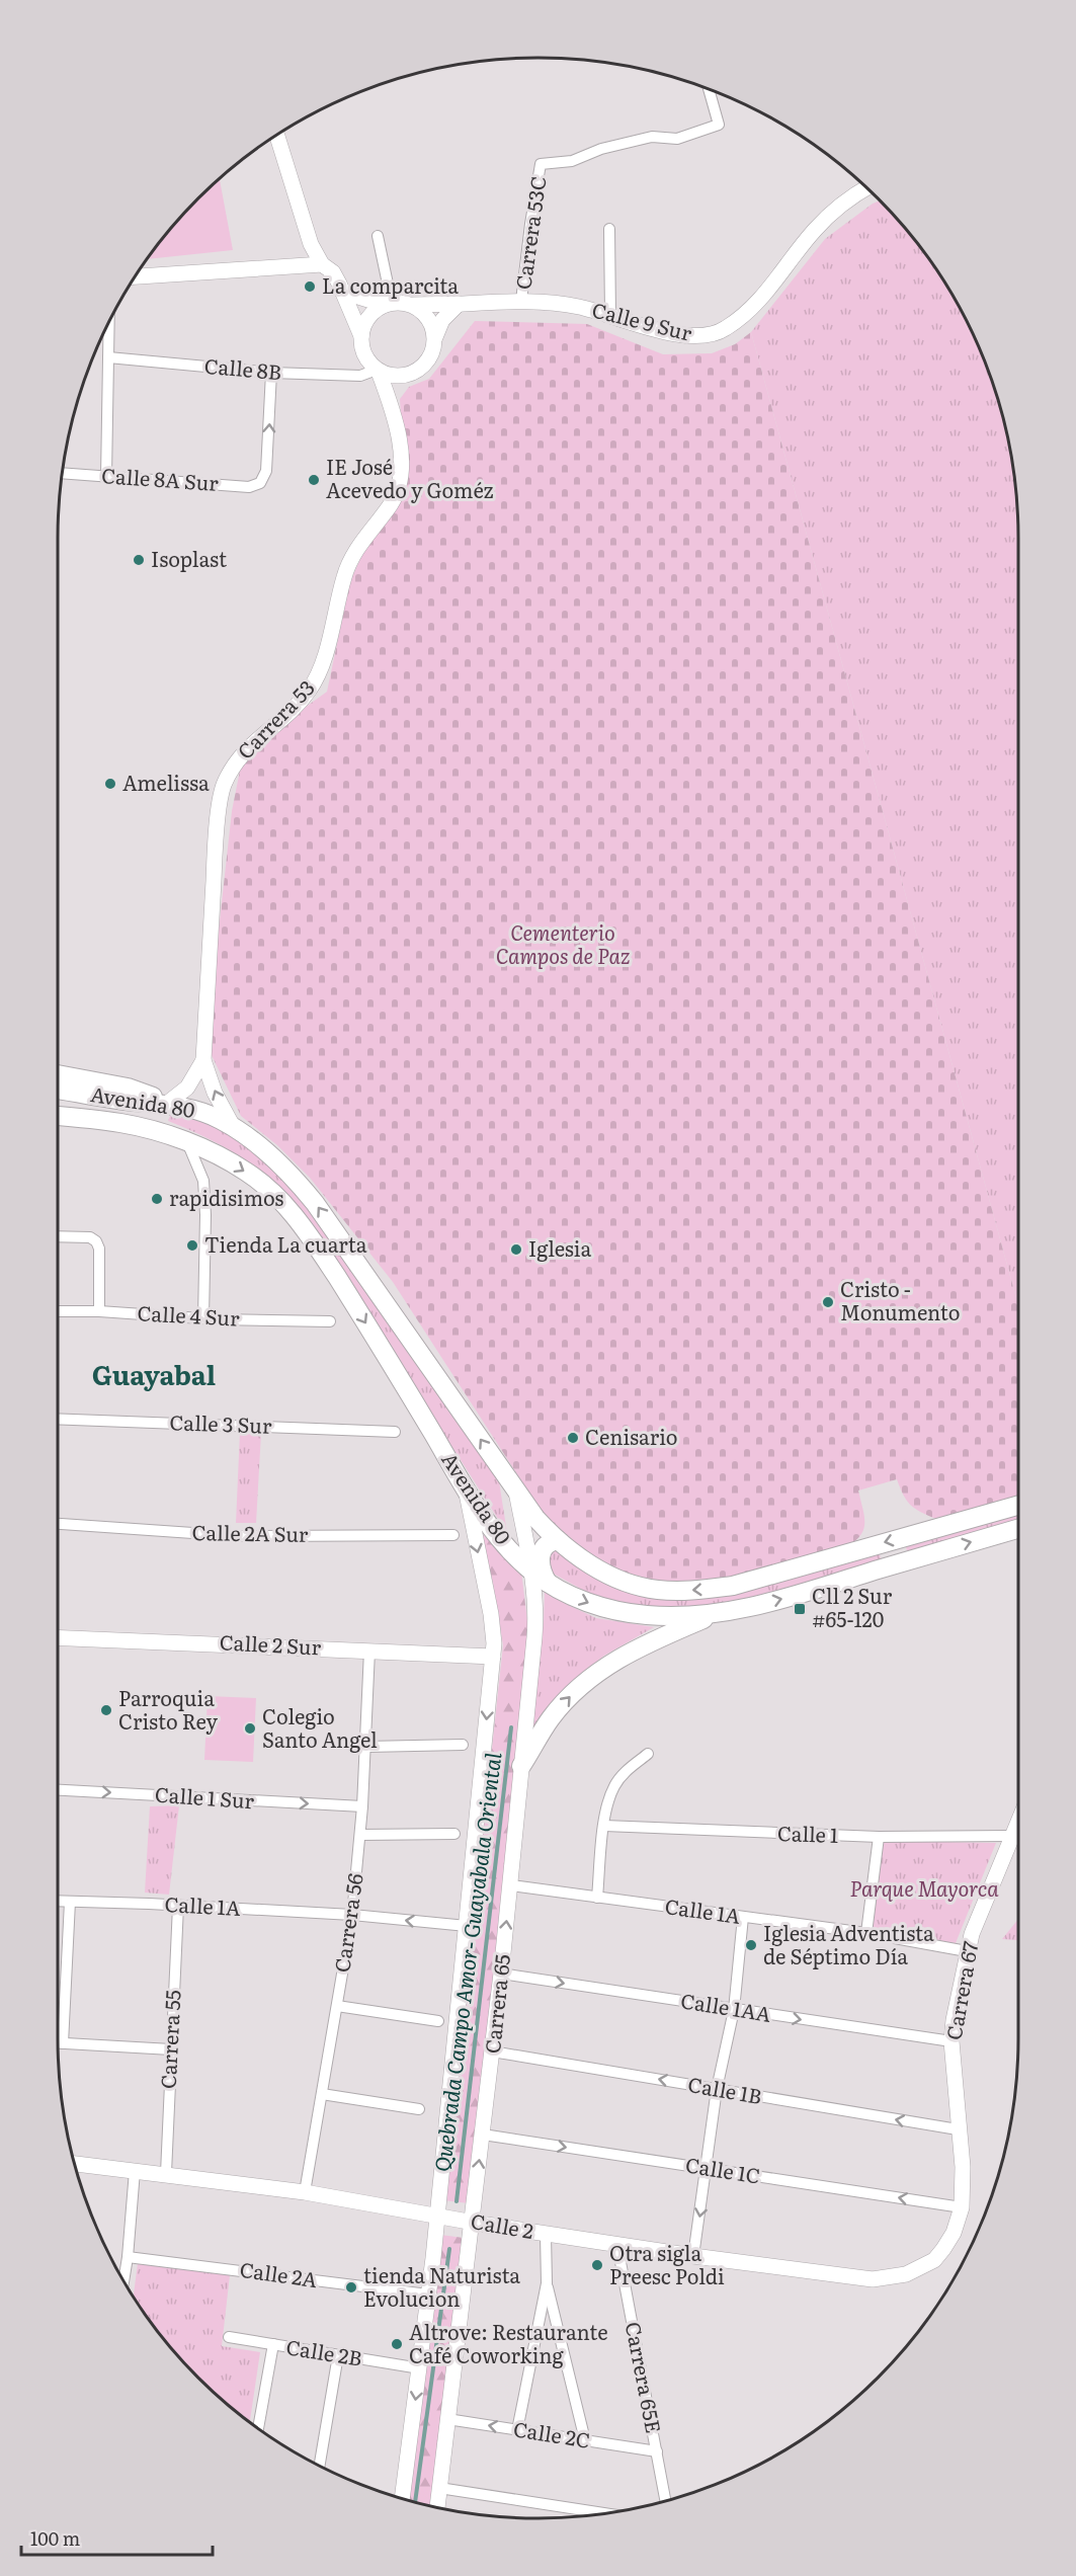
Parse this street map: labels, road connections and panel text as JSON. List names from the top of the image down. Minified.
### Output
{"streets":{"main road":["Calle 9 Sur","Carrera 53","Avenida 80","Calle 2 Sur","Carrera 67","Carrera 65","Calle 2"],"street":["Carrera 53C","Calle 8B","Calle 8A Sur","Calle 4 Sur","Calle 3 Sur","Calle 2A Sur","Calle 1 Sur","Calle 1","Calle 1A","Carrera 56","Calle 1AA","Carrera 55","Calle 1B","Calle 1C","Calle 2A","Calle 2B","Carrera 65E","Calle 2C"]},"crossings":[["Carrera 53C","Calle 9 Sur"],["Calle 9 Sur","Calle 8B"],["Calle 9 Sur","Carrera 53"],["Calle 8B","Calle 8A Sur"],["Calle 8B","Carrera 53"],["Carrera 53","Avenida 80"],["Avenida 80","Carrera 65"],["Calle 2 Sur","Carrera 56"],["Calle 2 Sur","Carrera 65"],["Calle 1 Sur","Carrera 56"],["Calle 1","Carrera 67"],["Calle 1A","Carrera 56"],["Calle 1A","Carrera 67"],["Calle 1A","Carrera 65"],["Calle 1A","Carrera 55"],["Carrera 56","Calle 2"],["Carrera 67","Calle 1AA"],["Carrera 67","Calle 1B"],["Carrera 67","Calle 1C"],["Carrera 67","Calle 2"],["Carrera 65","Calle 1AA"],["Carrera 65","Calle 1B"],["Carrera 65","Calle 1C"],["Carrera 65","Calle 2"],["Carrera 65","Calle 2A"],["Carrera 65","Calle 2B"],["Carrera 65","Calle 2C"],["Carrera 55","Calle 2"],["Calle 2","Carrera 65E"],["Carrera 65E","Calle 2C"]],"one_way":["Calle 1 Sur","Calle 1AA","Calle 1B"],"districts":["Guayabal"],"water":["Quebrada Campo Amor- Guayabala Oriental"],"parks":["Cementerio Campos de Paz","Parque Mayorca"],"places":{"other":["La comparcita","IE José Acevedo y Goméz","Isoplast","Amelissa","rapidisimos","Tienda La cuarta","Iglesia","Cristo - Monumento","Cenisario","Parroquia Cristo Rey","Colegio Santo Angel","Iglesia Adventista de Séptimo Día","Otra sigla Preesc Poldi","tienda Naturista Evolucion","Altrove: Restaurante Café Coworking"],"transit":["Cll 2 Sur #65-120"]},"scale_bar":"100 m"}
